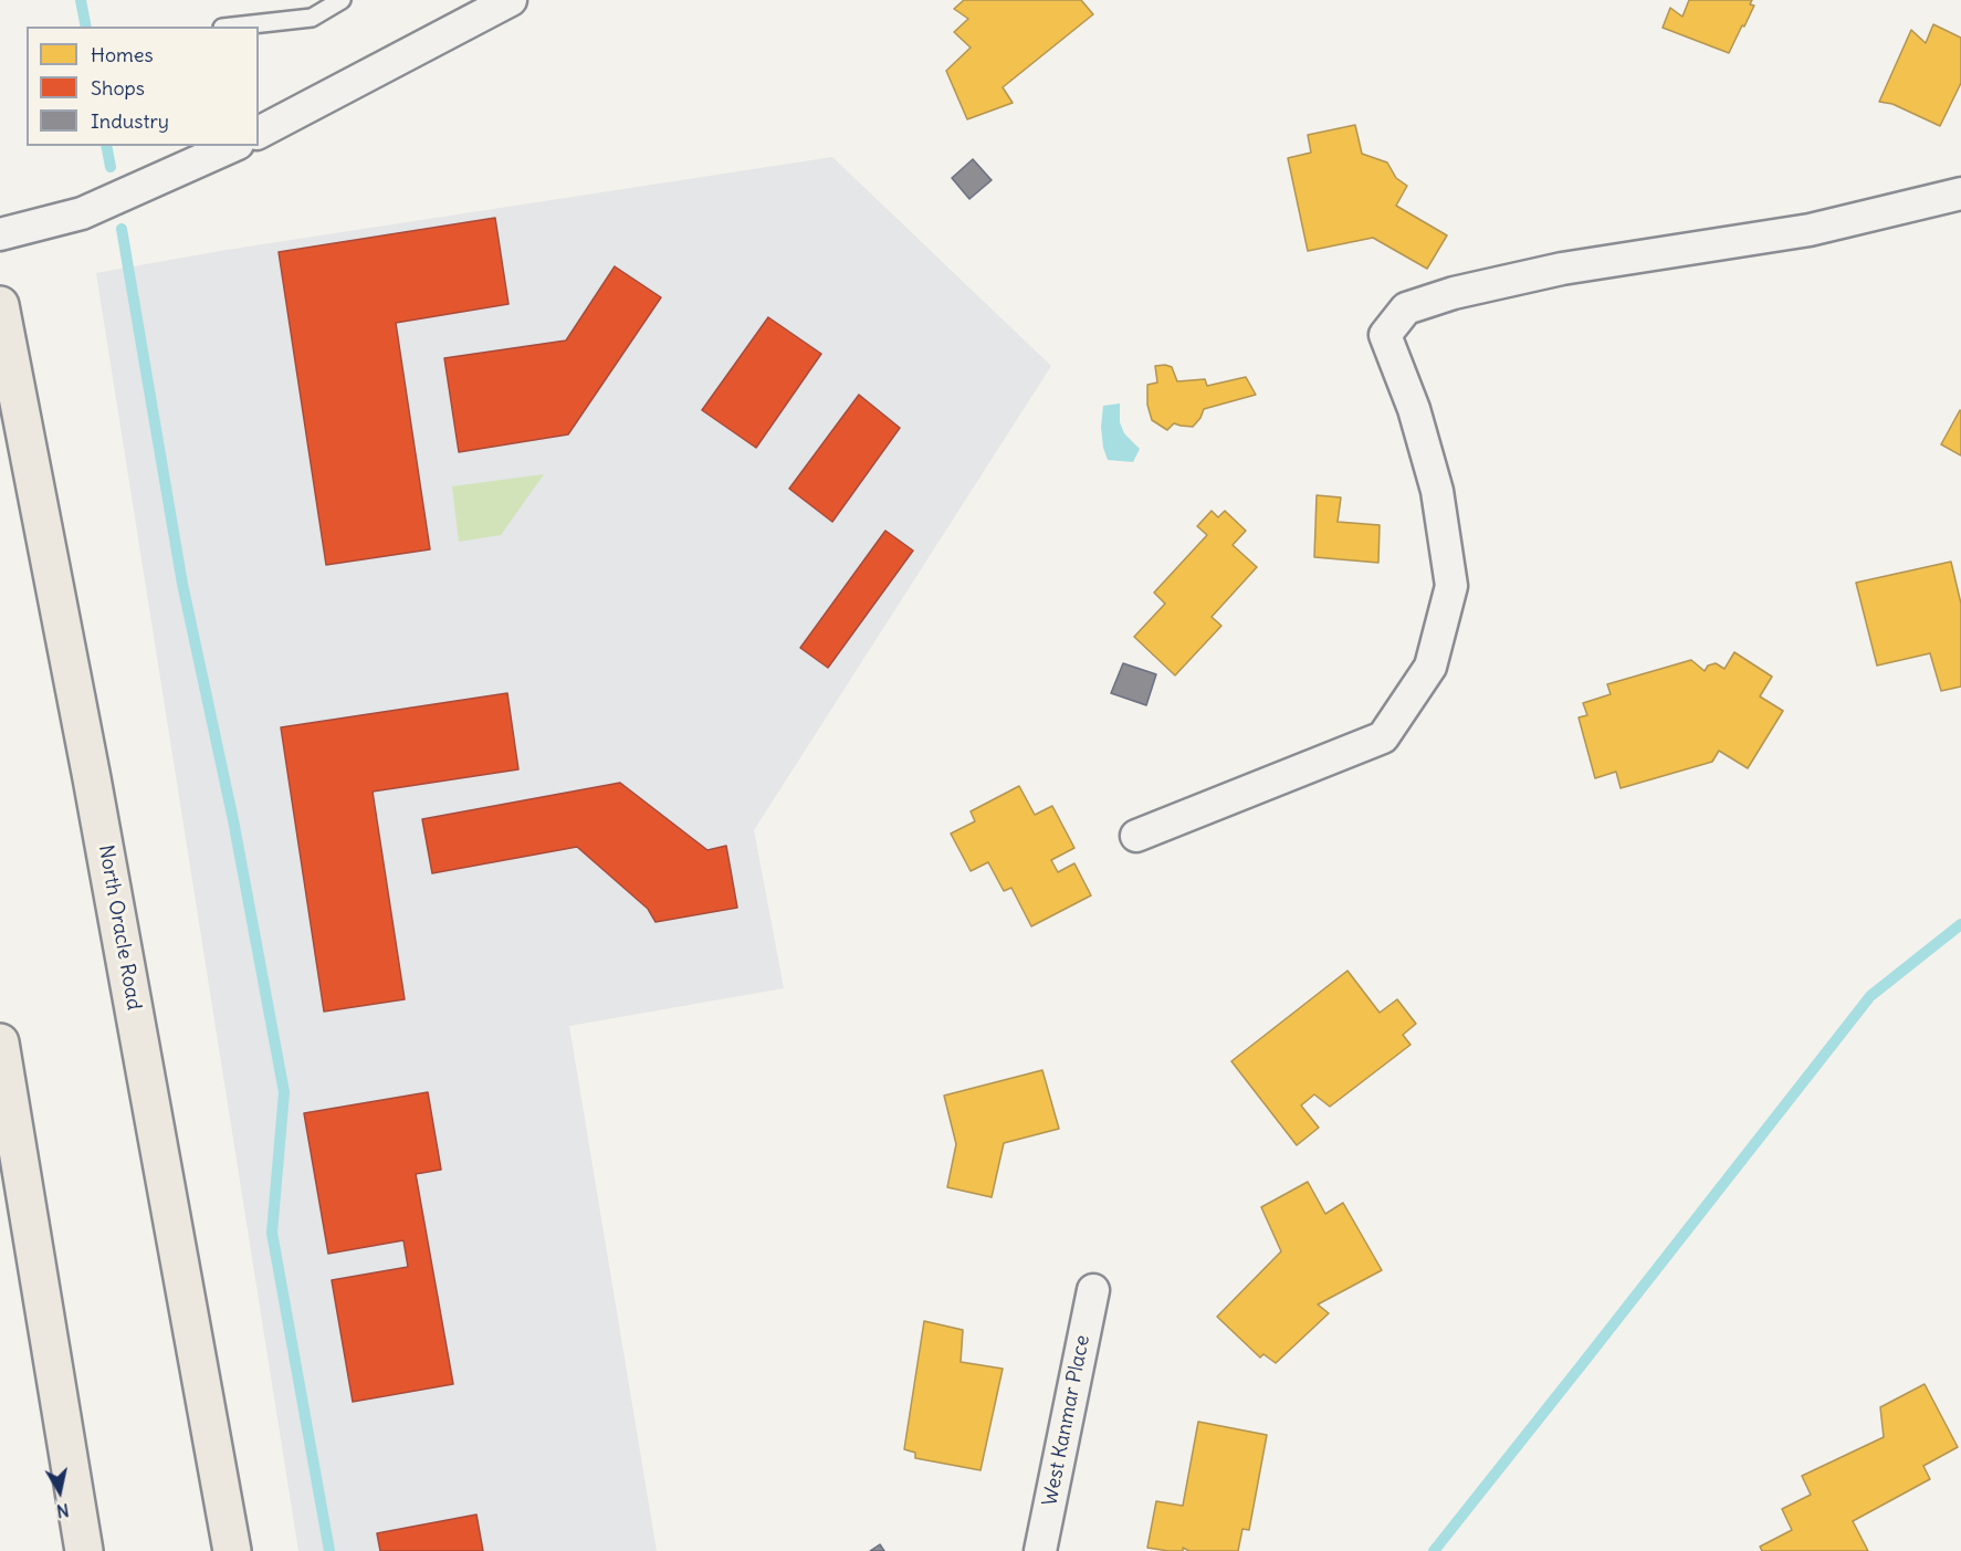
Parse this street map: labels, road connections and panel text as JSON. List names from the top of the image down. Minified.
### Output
{"streets":{"highway":["North Oracle Road"],"street":["West Kanmar Place"]},"legend":["Homes","Shops","Industry"],"north":"bottom"}
